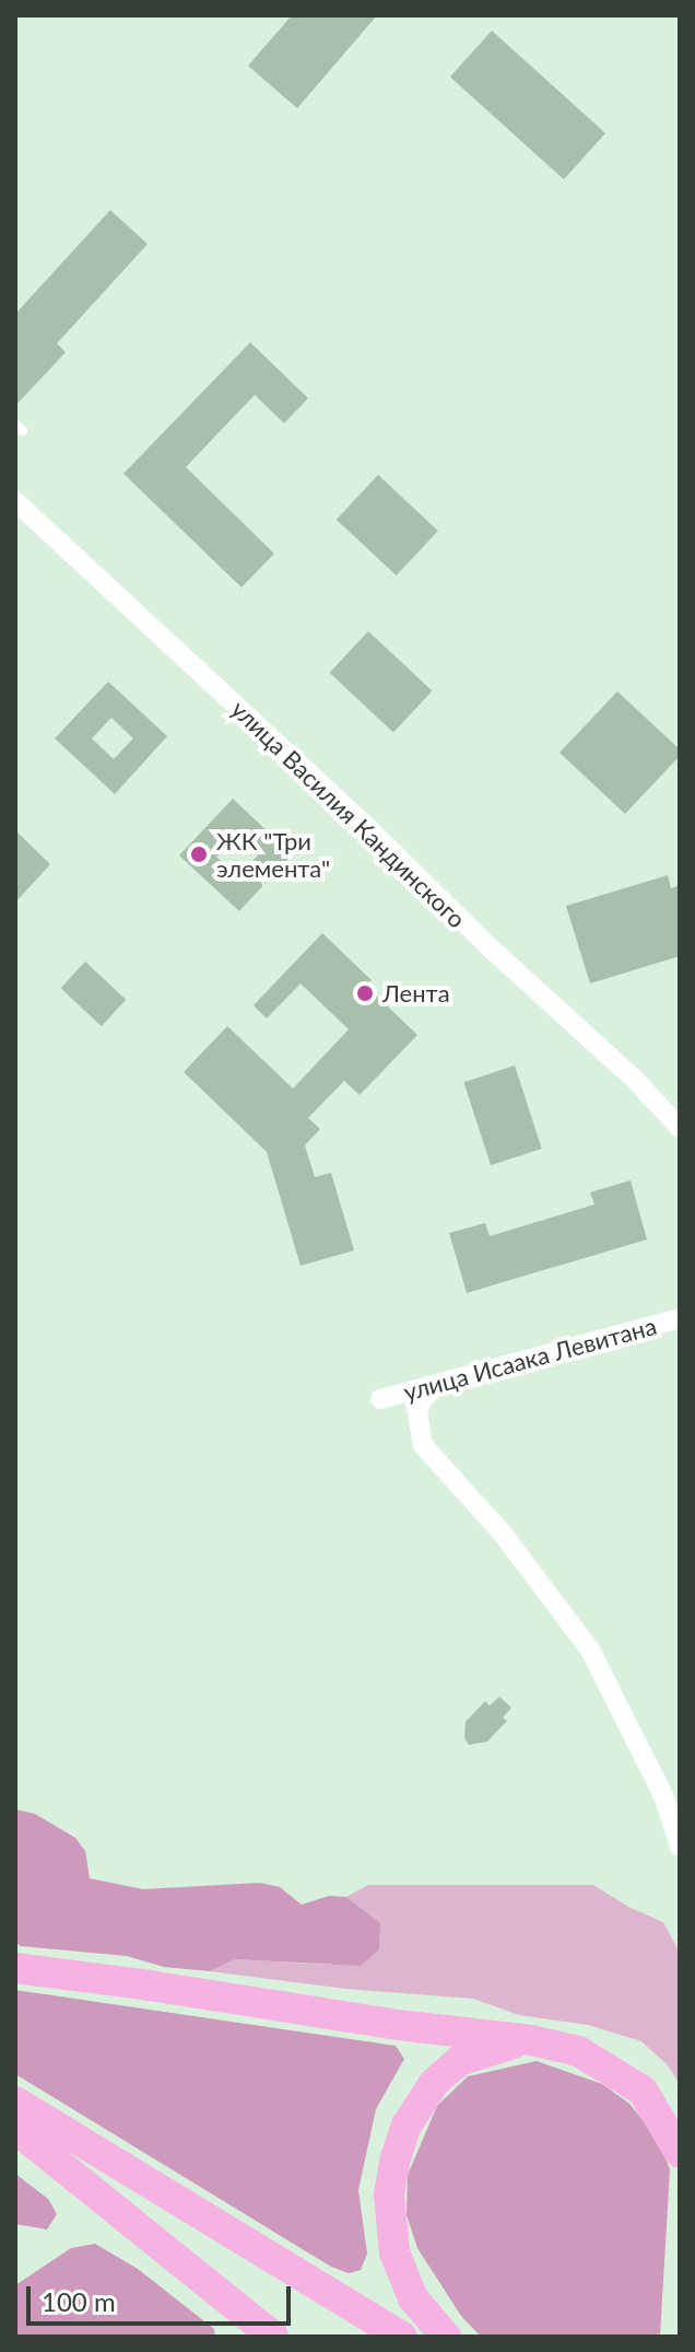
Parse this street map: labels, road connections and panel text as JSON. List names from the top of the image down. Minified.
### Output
{"streets":{"street":["улица Василия Кандинского","улица Исаака Левитана"]},"places":["ЖК \"Три элемента\"","Лента"],"scale_bar":"100 m"}
